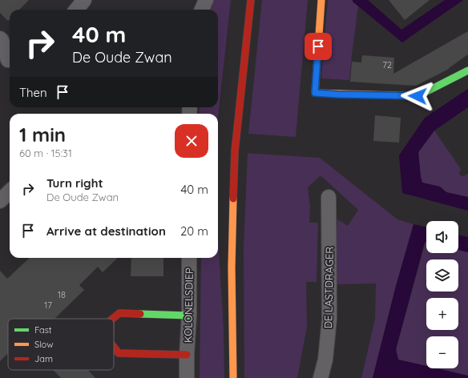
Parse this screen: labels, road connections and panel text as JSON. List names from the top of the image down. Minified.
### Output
{"streets":{"street":["DE LASTDRAGER","KOLONELSDIEP"]},"house_numbers":["72","18","17"],"legend":["Fast","Slow","Jam"],"page":{"turn":["40 m","De Oude Zwan"],"then":"Then","heading":["1 min","60 m · 15:31"],"list":[{"name":"Turn right","note":"De Oude Zwan","value":"40 m"},{"name":"Arrive at destination","value":"20 m"}],"map_buttons":["+","−"]}}
